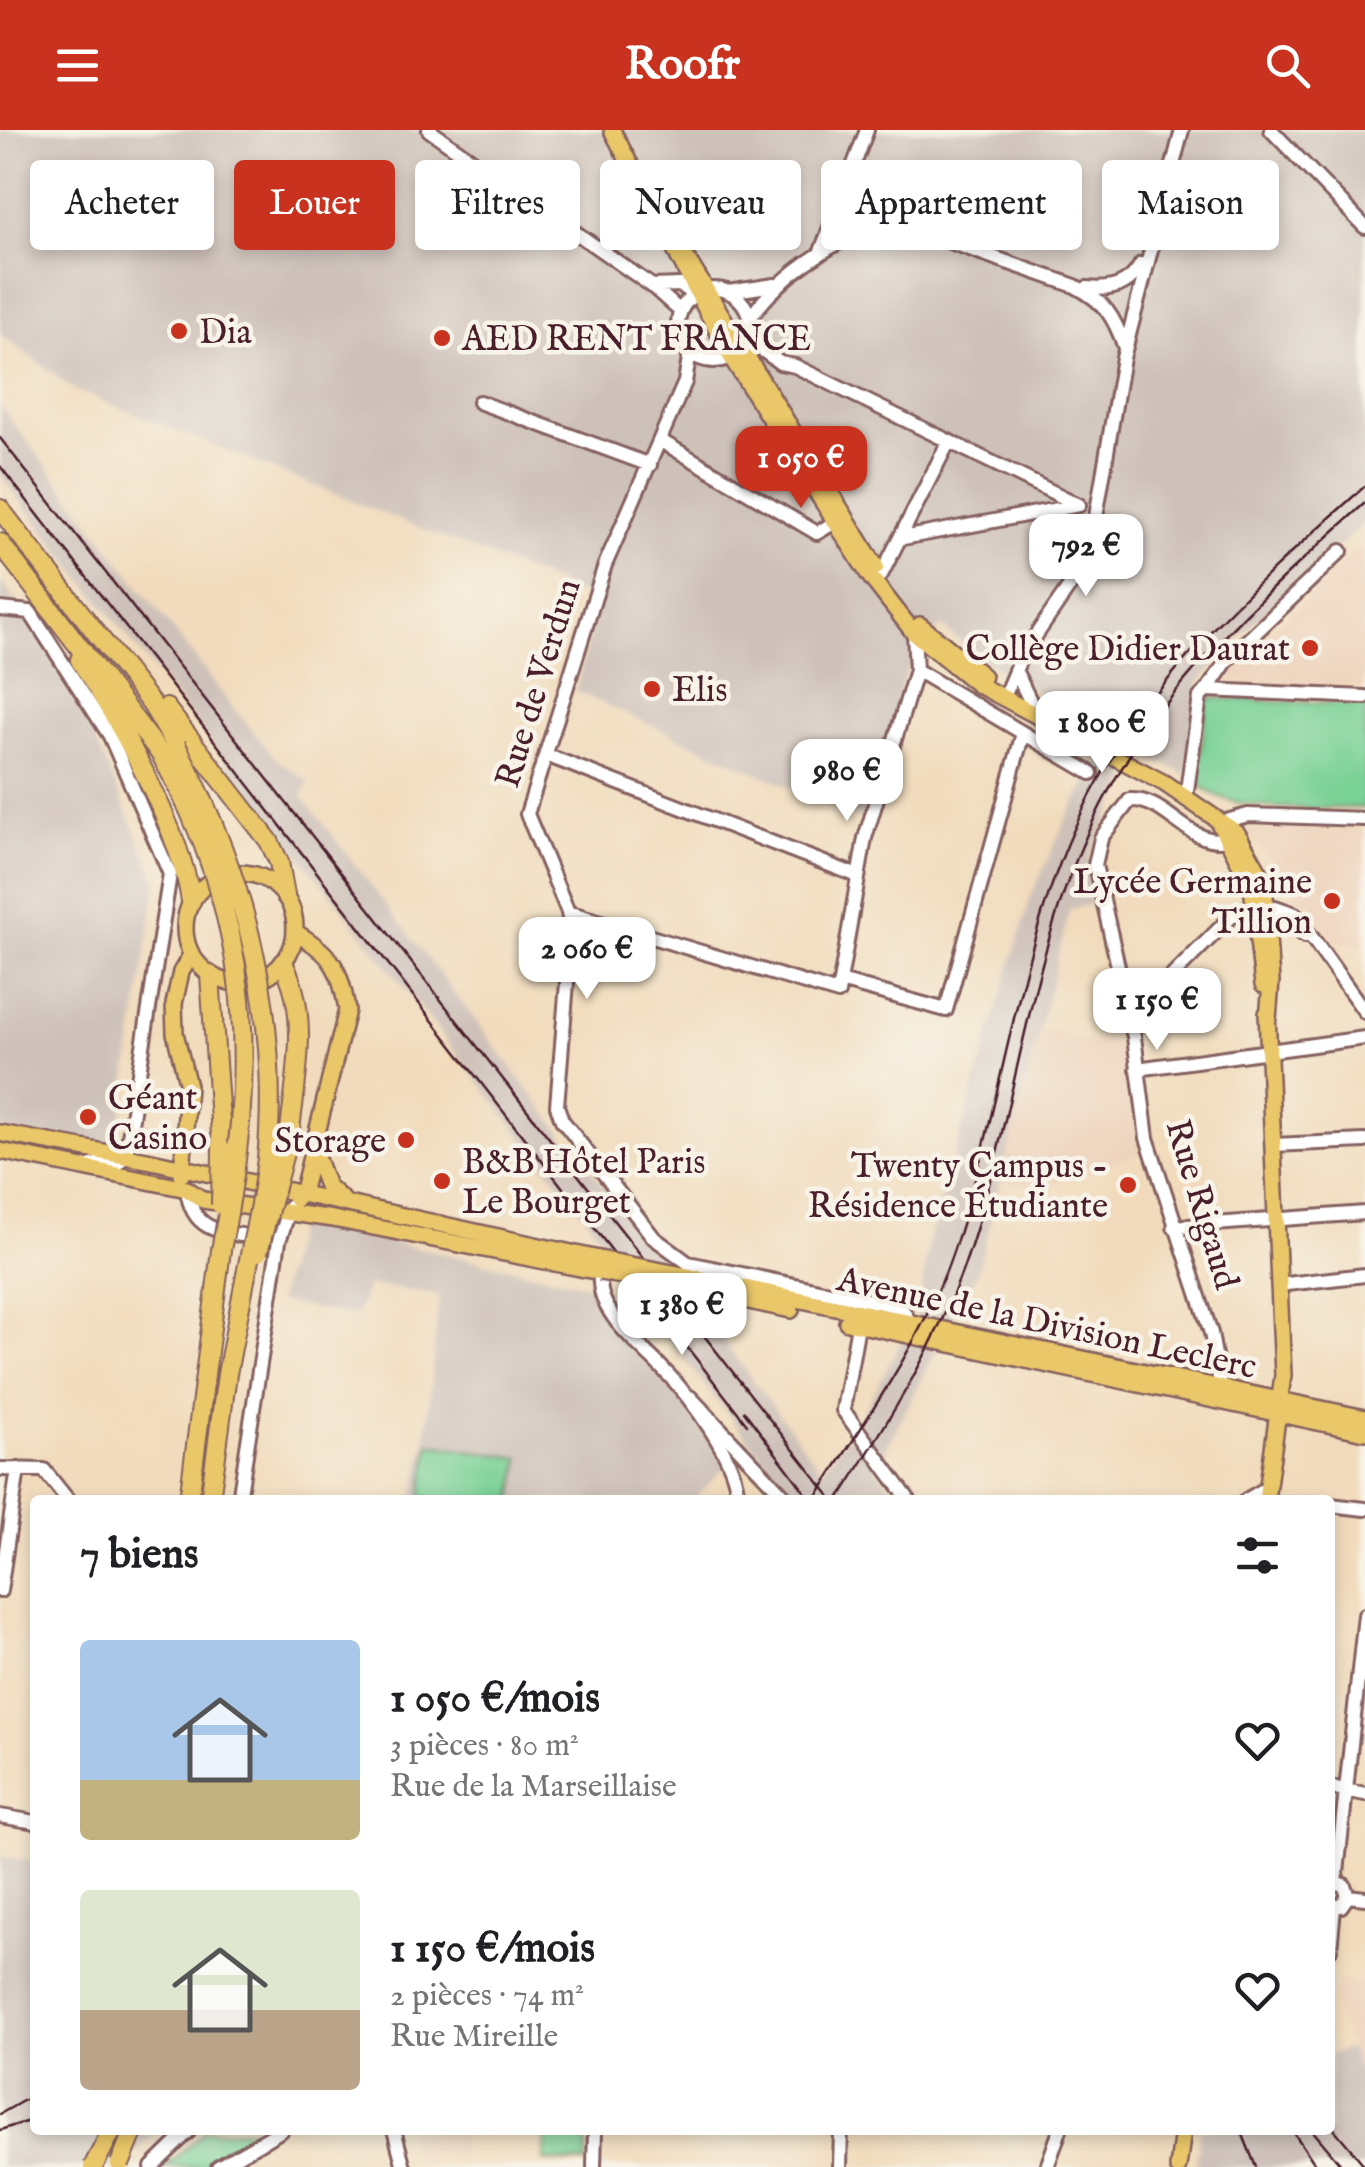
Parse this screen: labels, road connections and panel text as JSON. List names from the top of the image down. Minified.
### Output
{"streets":{"main road":["Avenue de la Division Leclerc"],"street":["Rue de Verdun","Rue Rigaud"]},"crossings":[["Rue de Verdun","Avenue de la Division Leclerc"],["Rue Rigaud","Avenue de la Division Leclerc"]],"places":["Dia","AED RENT FRANCE","Collège Didier Daurat","Elis","Lycée Germaine Tillion","Géant Casino","Storage","B&B Hôtel Paris Le Bourget","Twenty Campus - Résidence Étudiante"],"page":{"header":"Roofr","chip":["Acheter","Louer","Filtres","Nouveau","Appartement","Maison"],"price":["1 050 €","792 €","1 800 €","980 €","2 060 €","1 150 €","1 380 €"],"heading":"7 biens","list":[{"name":"1 050 €/mois","note":"3 pièces · 80 m² · Rue de la Marseillaise"},{"name":"1 150 €/mois","note":"2 pièces · 74 m² · Rue Mireille"}]}}
